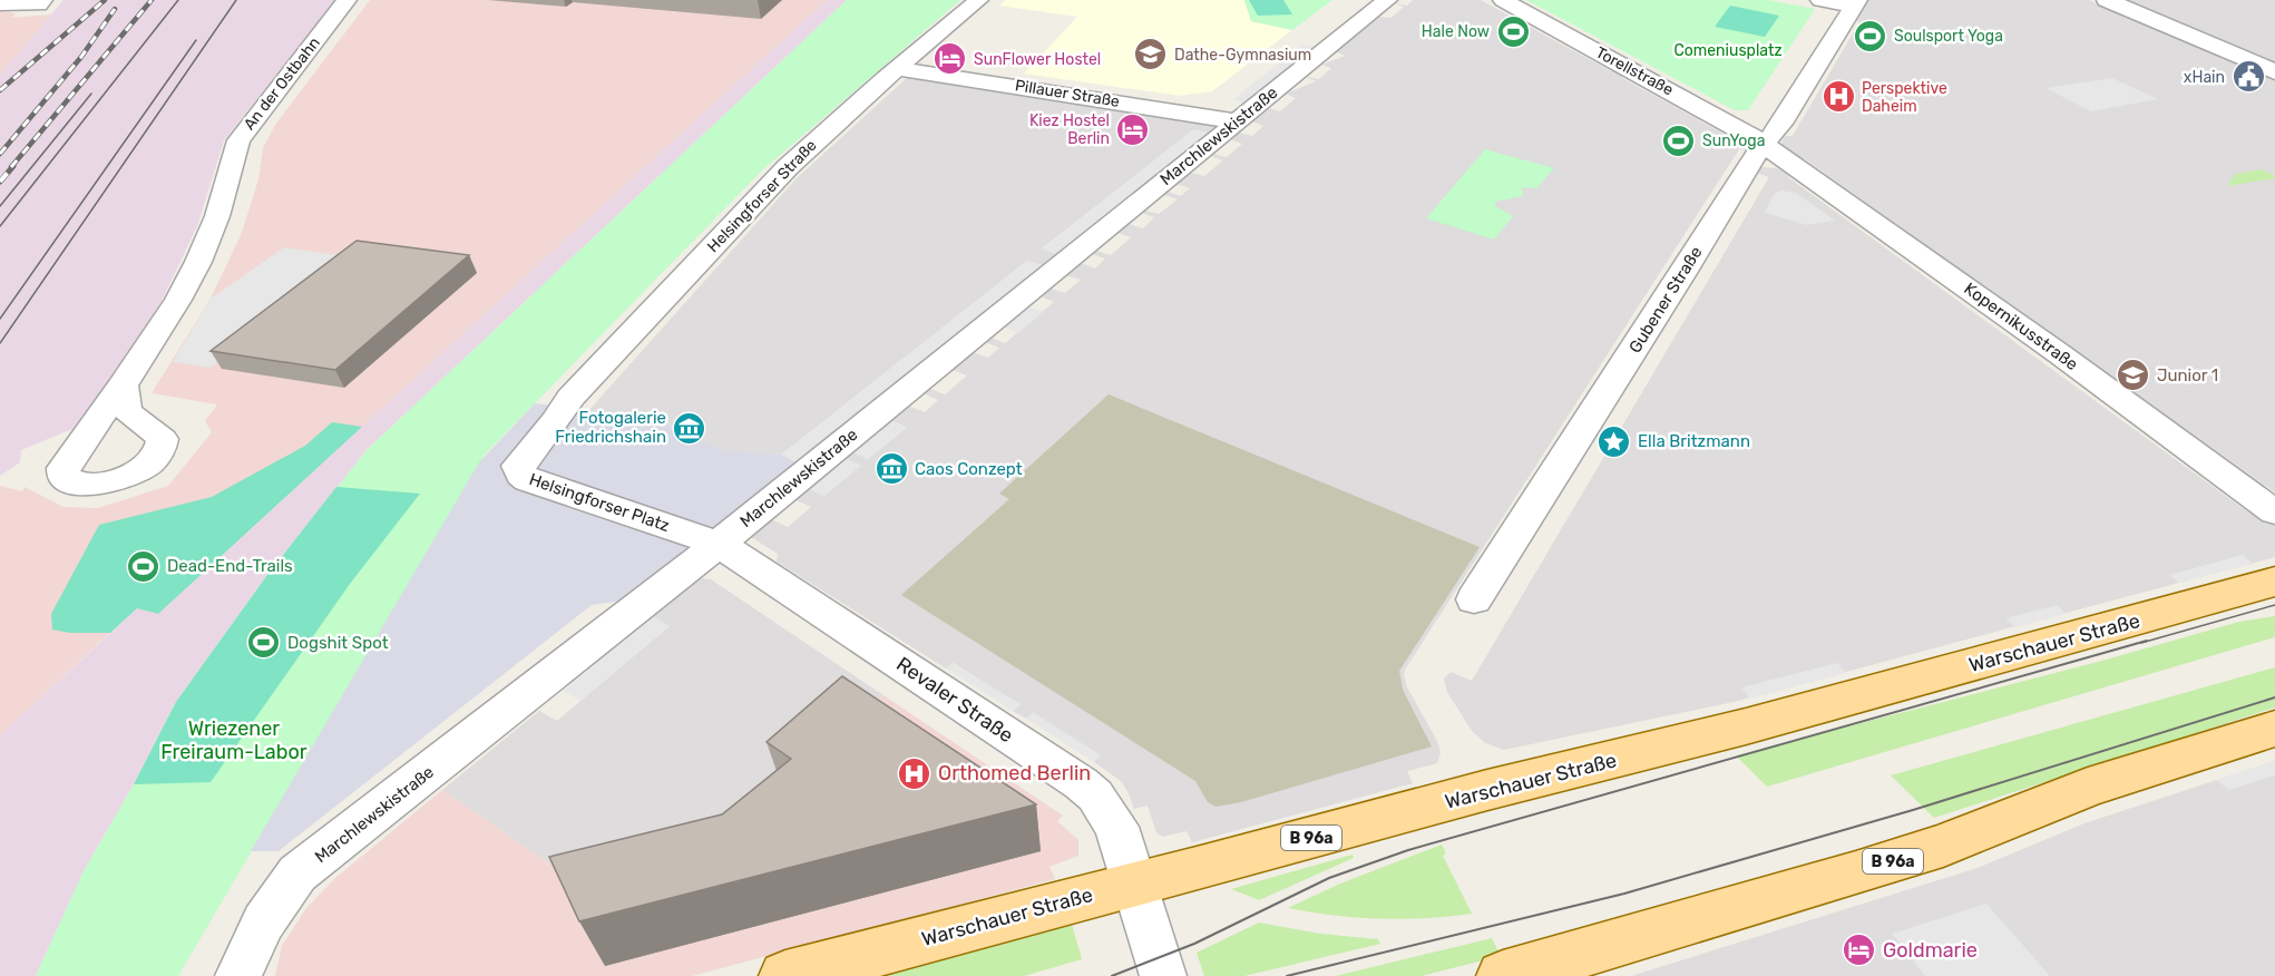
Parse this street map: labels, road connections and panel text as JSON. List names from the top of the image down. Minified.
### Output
{"streets":{"main road":["Warschauer Straße","B 96a"],"street":["Torellstraße","An der Ostbahn","Pillauer Straße","Marchlewskistraße","Helsingforser Straße","Gubener Straße","Kopernikusstraße","Helsingforser Platz","Revaler Straße"]},"crossings":[["Torellstraße","Gubener Straße"],["Torellstraße","Kopernikusstraße"],["Pillauer Straße","Marchlewskistraße"],["Pillauer Straße","Helsingforser Straße"],["Marchlewskistraße","Helsingforser Platz"],["Marchlewskistraße","Revaler Straße"],["Helsingforser Straße","Helsingforser Platz"],["Gubener Straße","Kopernikusstraße"],["Helsingforser Platz","Revaler Straße"],["Warschauer Straße","Revaler Straße"]],"parks":["Comeniusplatz","Wriezener Freiraum-Labor"],"places":{"sports":["Hale Now","Soulsport Yoga","SunYoga","Dead-End-Trails","Dogshit Spot"],"school or university":["Dathe-Gymnasium","Junior 1"],"hotel":["SunFlower Hostel","Kiez Hostel Berlin","Goldmarie"],"public building":["xHain"],"hospital":["Perspektive Daheim","Orthomed Berlin"],"museum":["Fotogalerie Friedrichshain","Caos Conzept"],"place":["Ella Britzmann"]}}
